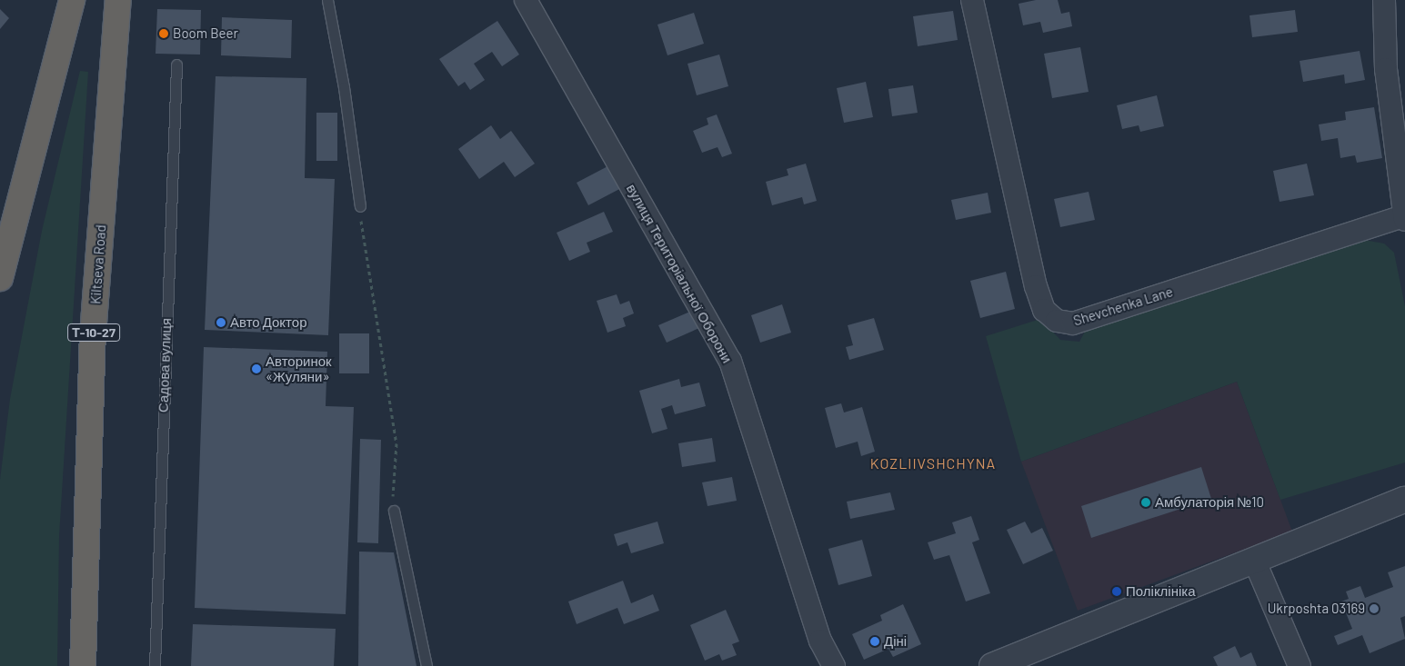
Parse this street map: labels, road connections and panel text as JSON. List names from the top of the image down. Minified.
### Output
{"streets":{"highway":["Kiltseva Road","Т-10-27"],"street":["вулиця Територіальної Оборони","Shevchenka Lane"],"lane":["Садова вулиця"]},"districts":["KOZLIIVSHCHYNA"],"places":["Boom Beer","Авто Доктор","Авторинок «Жуляни»","Амбулаторія №10","Поліклініка","Ukrposhta 03169","Діні"]}
